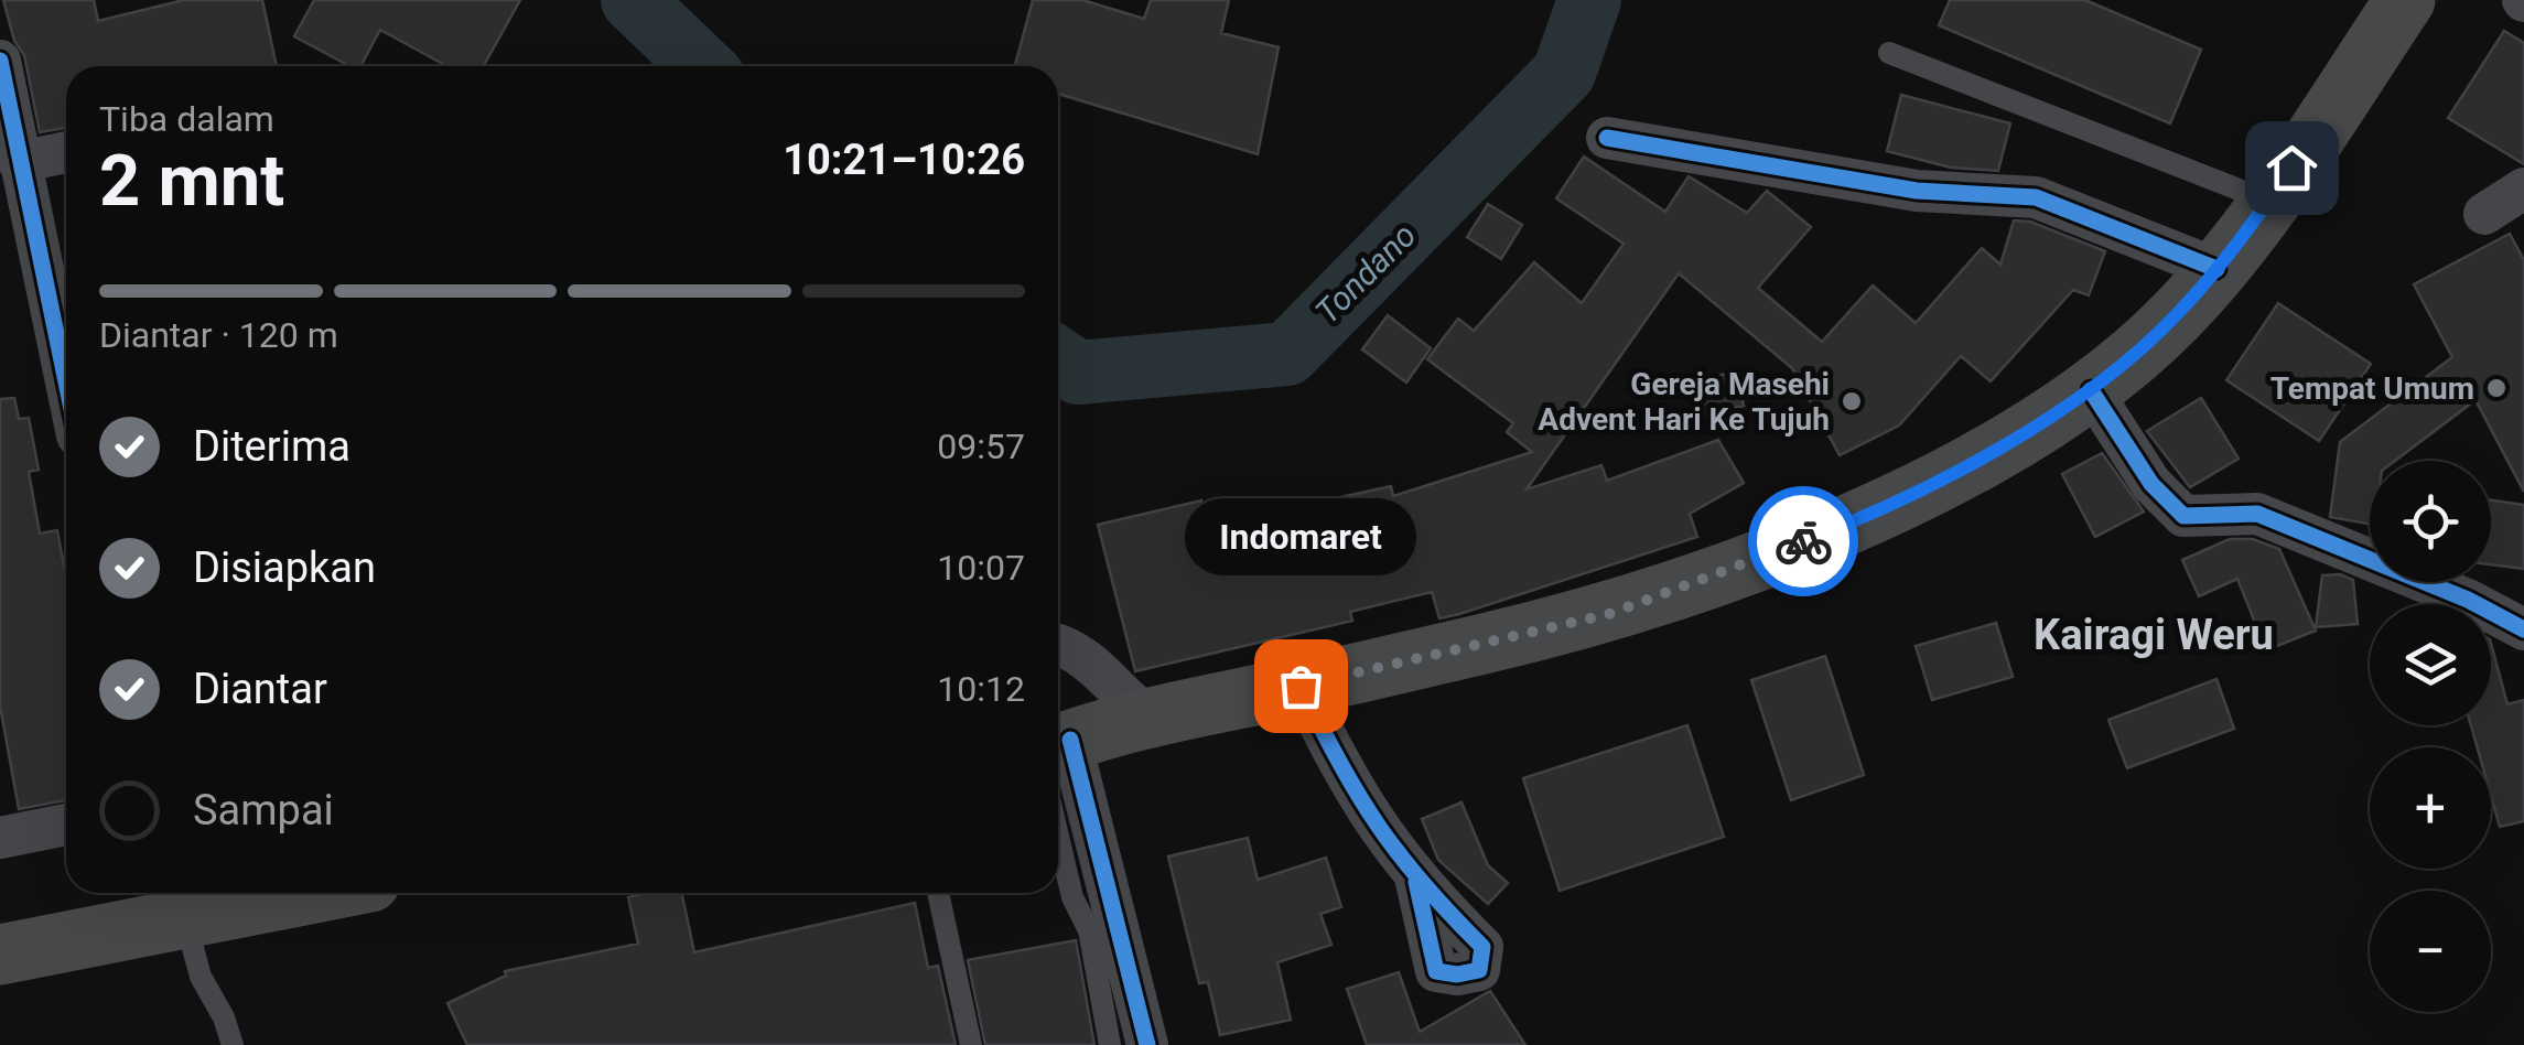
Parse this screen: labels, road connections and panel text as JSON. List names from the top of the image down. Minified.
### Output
{"districts":["Kairagi Weru"],"water":["Tondano"],"places":["Tempat Umum","Gereja Masehi Advent Hari Ke Tujuh","Indomaret"],"page":{"heading":["2 mnt","Tiba dalam","10:21–10:26"],"bar":"Diantar · 120 m","list":[["Diterima","09:57"],["Disiapkan","10:07"],["Diantar","10:12"],"Sampai"],"map_buttons":["+","−"],"bubble":"Indomaret"}}
